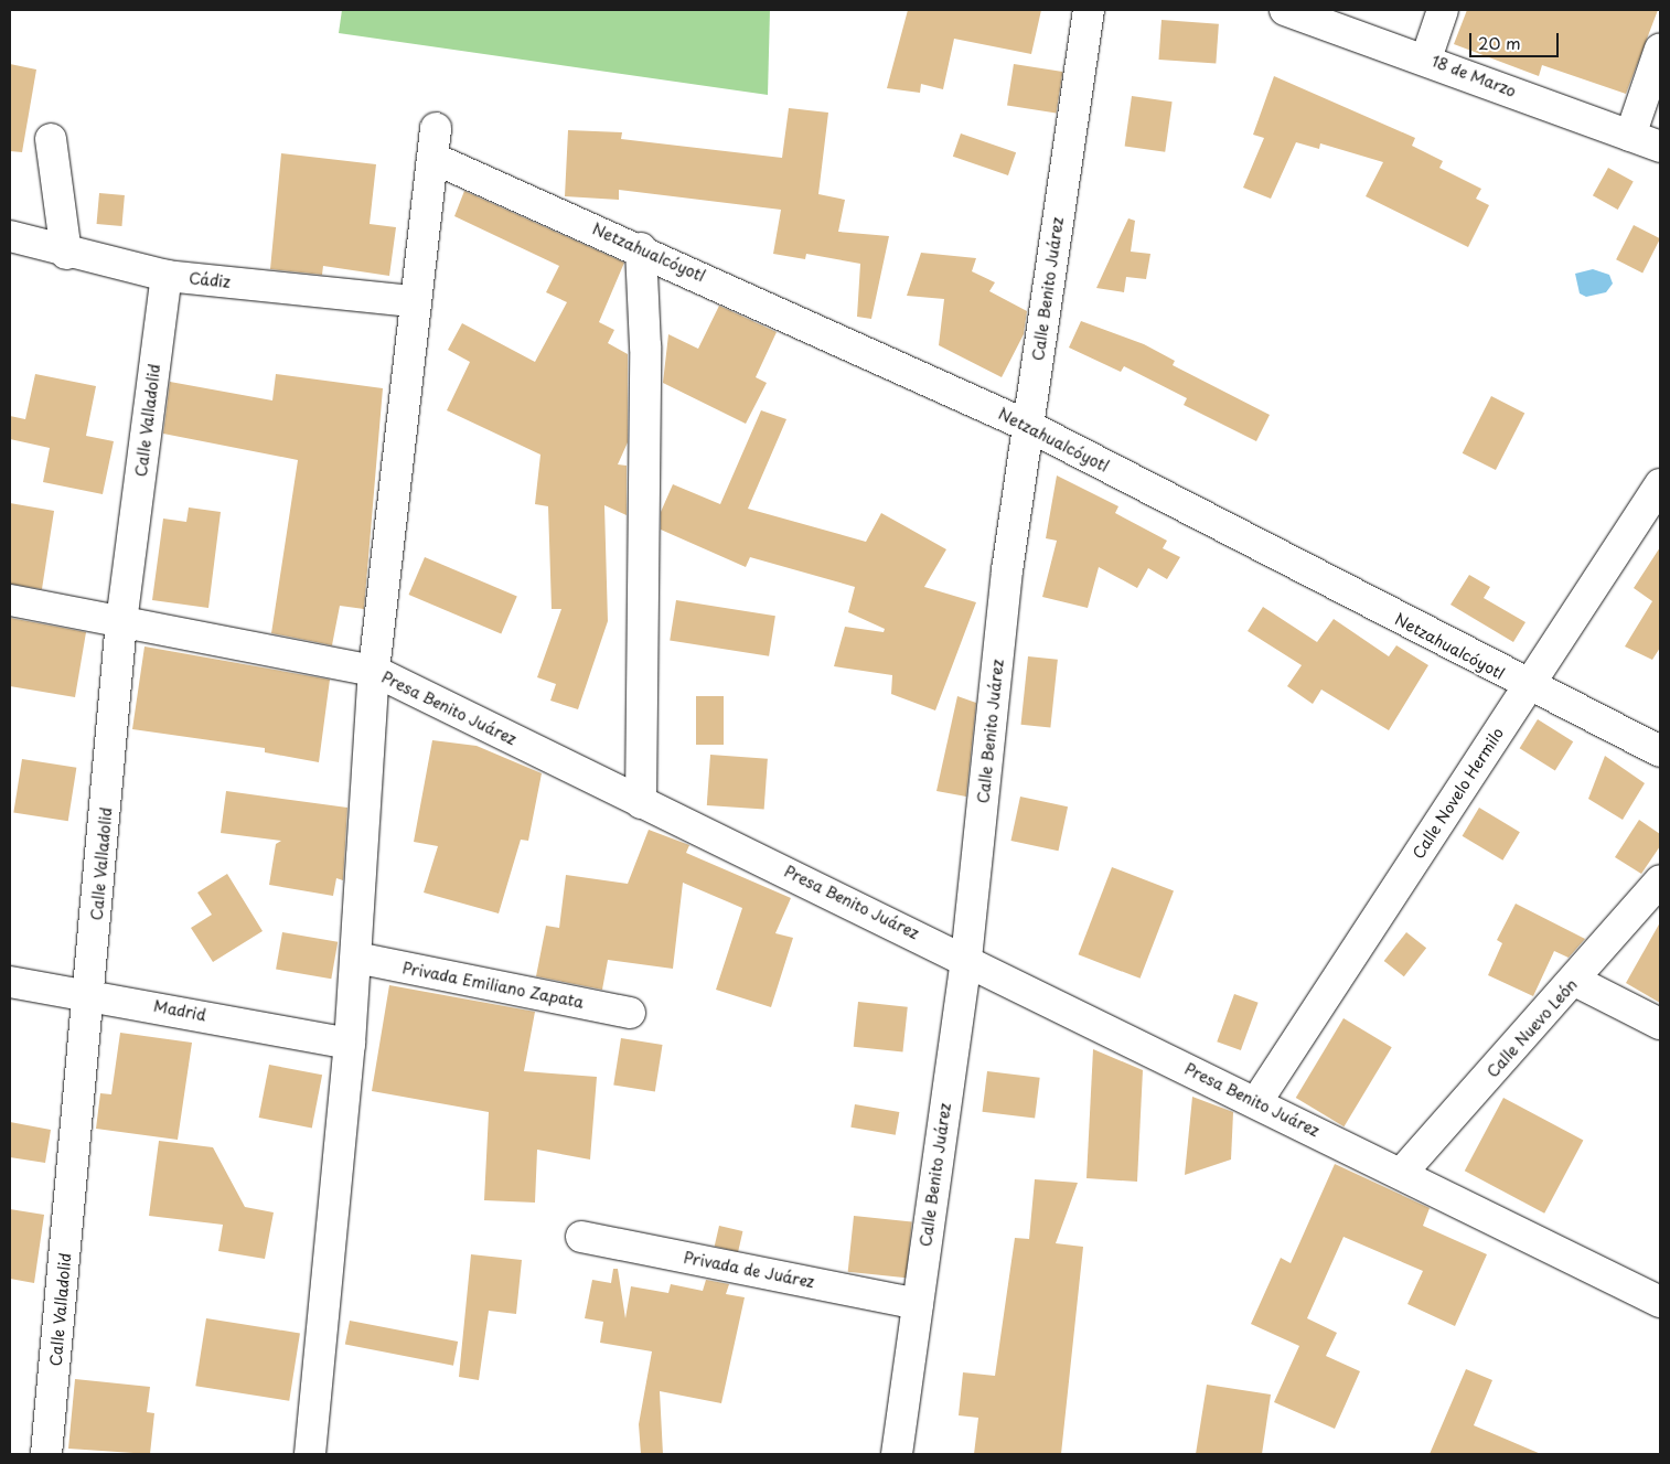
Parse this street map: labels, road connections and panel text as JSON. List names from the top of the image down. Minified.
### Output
{"streets":{"street":["18 de Marzo","Netzahualcóyotl","Cádiz","Calle Benito Juárez","Calle Valladolid","Presa Benito Juárez","Calle Novelo Hermilo","Privada Emiliano Zapata","Madrid","Calle Nuevo León","Privada de Juárez"]},"crossings":[["Netzahualcóyotl","Calle Benito Juárez"],["Netzahualcóyotl","Calle Novelo Hermilo"],["Cádiz","Calle Valladolid"],["Calle Benito Juárez","Presa Benito Juárez"],["Calle Benito Juárez","Privada de Juárez"],["Calle Valladolid","Presa Benito Juárez"],["Calle Valladolid","Madrid"],["Presa Benito Juárez","Calle Novelo Hermilo"],["Presa Benito Juárez","Calle Nuevo León"]],"scale_bar":"20 m"}
